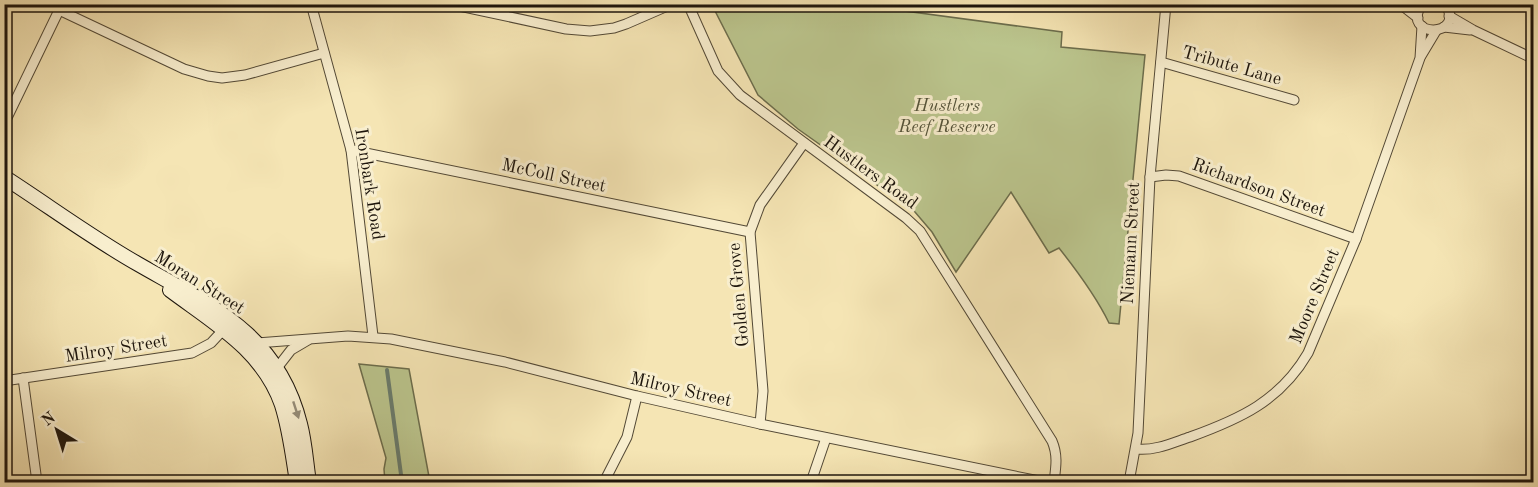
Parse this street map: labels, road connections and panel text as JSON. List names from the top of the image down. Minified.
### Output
{"streets":{"street":["Tribute Lane","Hustlers Road","McColl Street","Ironbark Road","Richardson Street","Niemann Street","Moran Street","Golden Grove","Moore Street","Milroy Street"]},"crossings":[["Tribute Lane","Niemann Street"],["Hustlers Road","Golden Grove"],["McColl Street","Ironbark Road"],["McColl Street","Golden Grove"],["Ironbark Road","Milroy Street"],["Richardson Street","Niemann Street"],["Richardson Street","Moore Street"],["Niemann Street","Moore Street"],["Moran Street","Milroy Street"],["Golden Grove","Milroy Street"]],"parks":["Hustlers Reef Reserve"],"north":"top left"}
